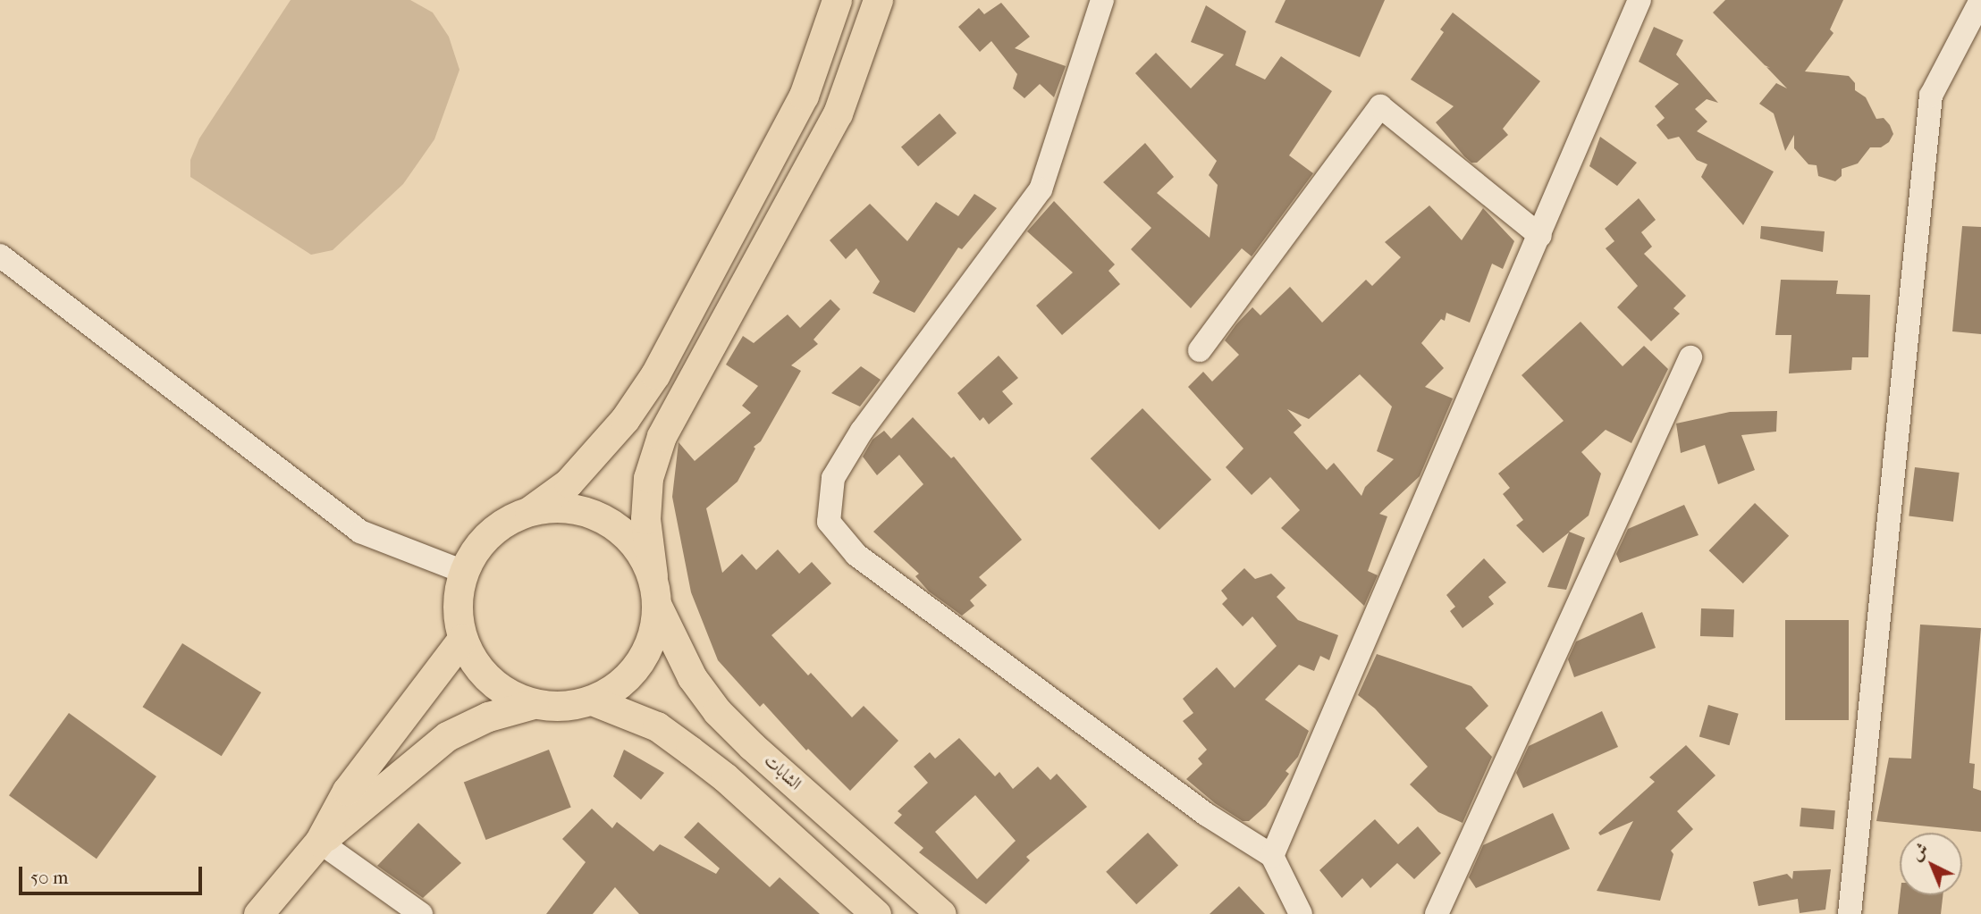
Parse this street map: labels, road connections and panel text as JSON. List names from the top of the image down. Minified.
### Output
{"streets":{"main road":["الشابات"]},"scale_bar":"50 m","north":"top left"}
